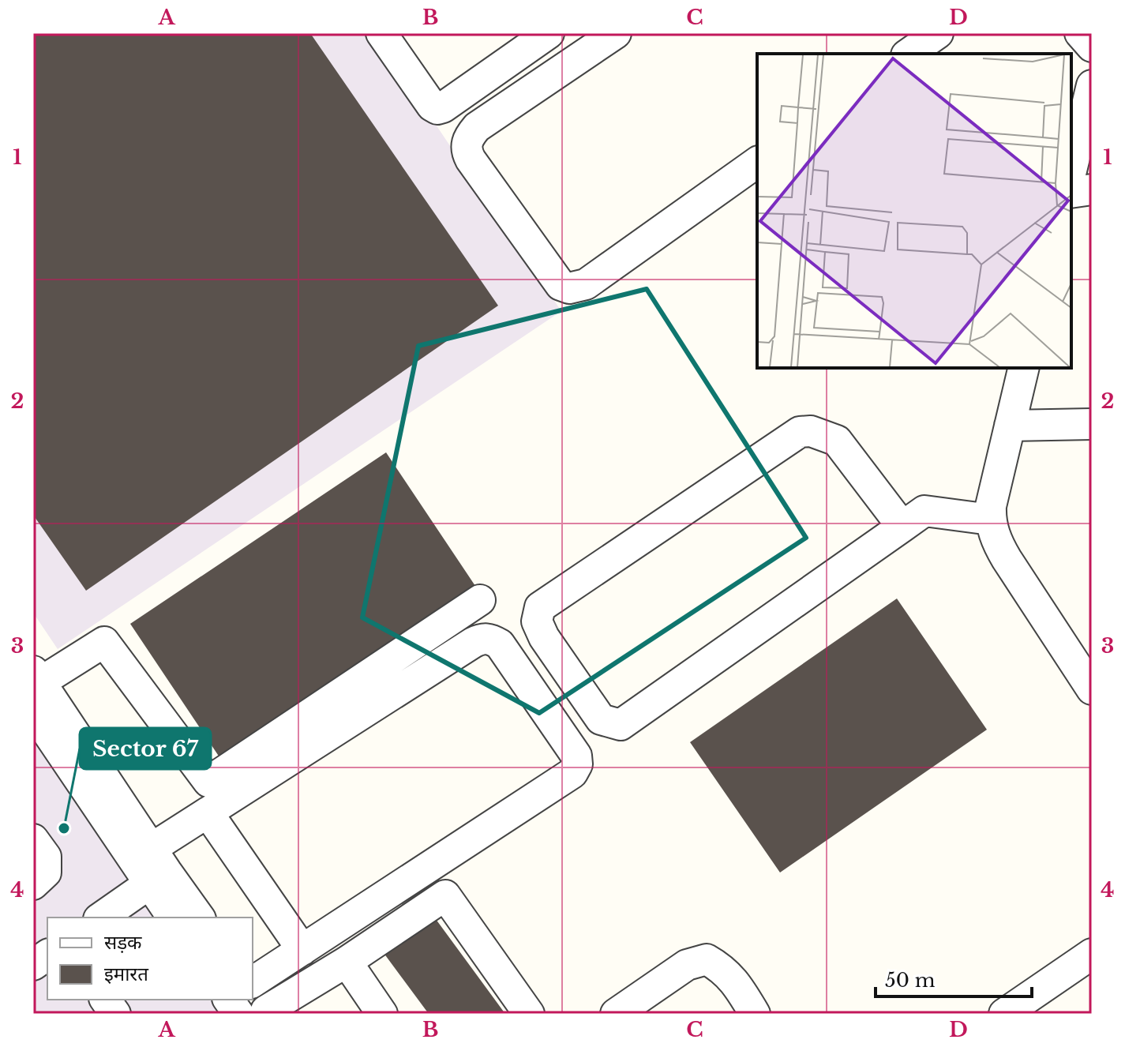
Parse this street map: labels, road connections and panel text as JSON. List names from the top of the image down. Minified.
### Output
{"places":["Sector 67"],"legend":["सड़क","इमारत"],"scale_bar":"50 m","grid":{"columns":["A","B","C","D"],"rows":["1","2","3","4"]}}
